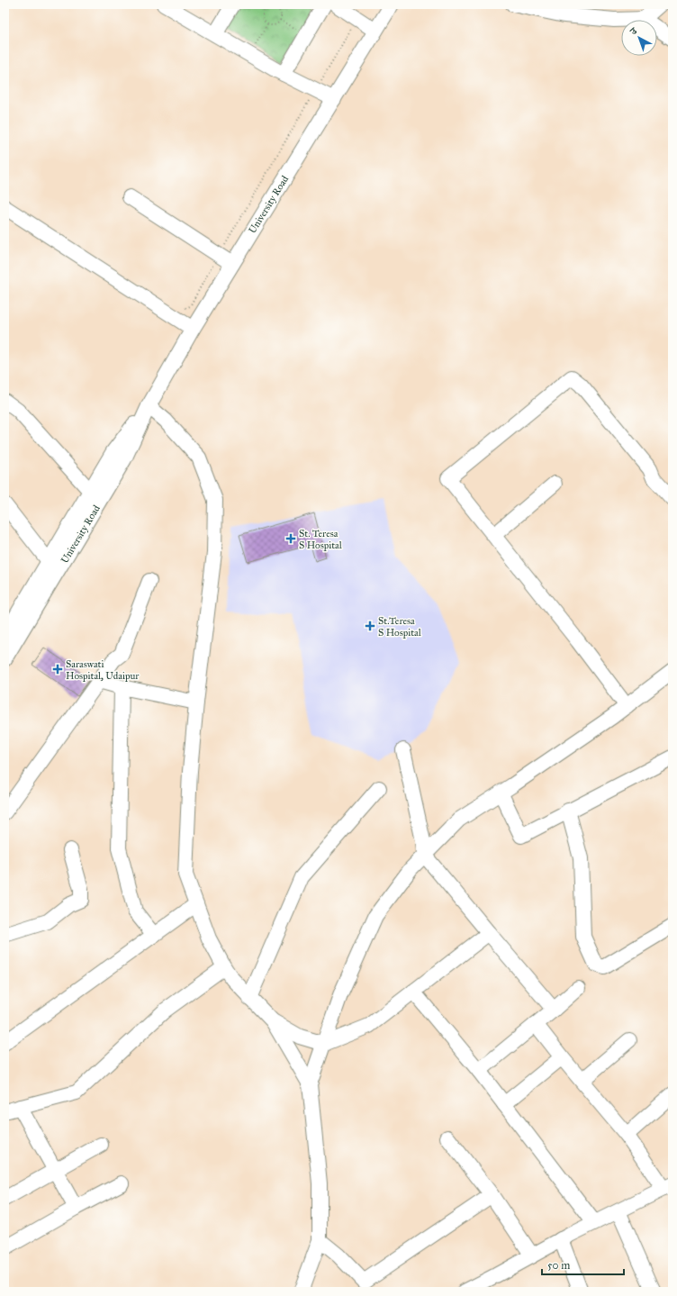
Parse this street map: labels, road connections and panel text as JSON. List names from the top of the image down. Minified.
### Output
{"streets":{"street":["University Road"]},"places":{"health":["St. Teresa S Hospital","St.Teresa S Hospital","Saraswati Hospital, Udaipur"]},"scale_bar":"50 m","north":"top left"}
